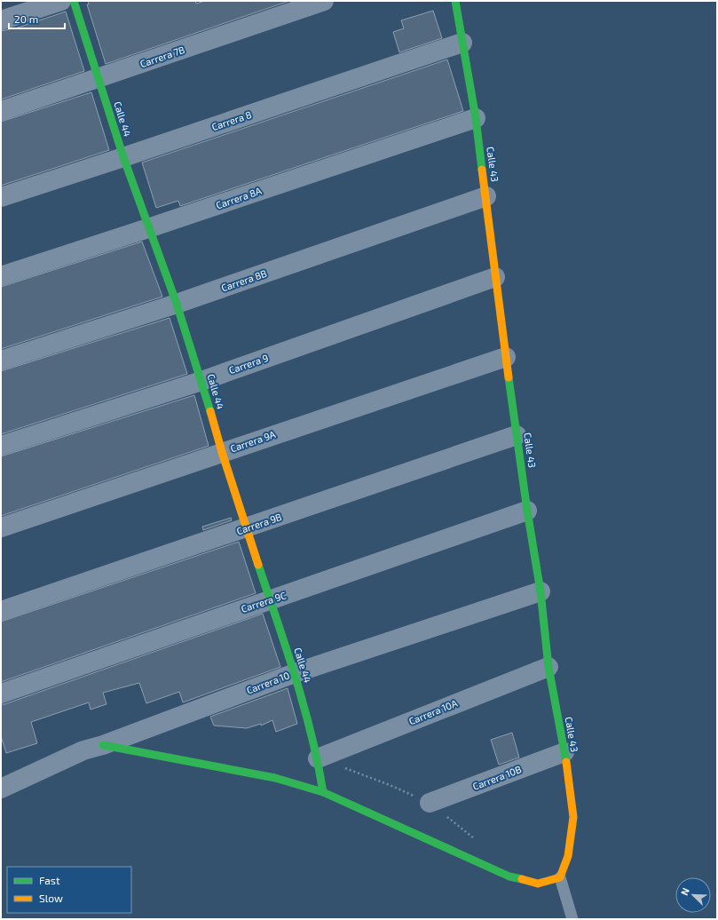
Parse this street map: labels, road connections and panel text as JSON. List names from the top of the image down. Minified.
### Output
{"streets":{"street":["Carrera 7B","Calle 44","Carrera 8","Calle 43","Carrera 8A","Carrera 8B","Carrera 9","Carrera 9A","Carrera 9B","Carrera 9C","Carrera 10","Carrera 10A","Carrera 10B"]},"crossings":[["Carrera 7B","Calle 44"],["Calle 44","Carrera 8"],["Calle 44","Carrera 8A"],["Calle 44","Carrera 8B"],["Calle 44","Carrera 9"],["Calle 44","Carrera 9A"],["Calle 44","Carrera 9B"],["Calle 44","Carrera 9C"],["Calle 44","Carrera 10"],["Calle 44","Carrera 10A"],["Carrera 8","Calle 43"],["Calle 43","Carrera 8A"],["Calle 43","Carrera 8B"],["Calle 43","Carrera 9"],["Calle 43","Carrera 9A"],["Calle 43","Carrera 9B"],["Calle 43","Carrera 9C"],["Calle 43","Carrera 10"],["Calle 43","Carrera 10A"],["Calle 43","Carrera 10B"]],"legend":["Fast","Slow"],"scale_bar":"20 m","north":"top left"}
